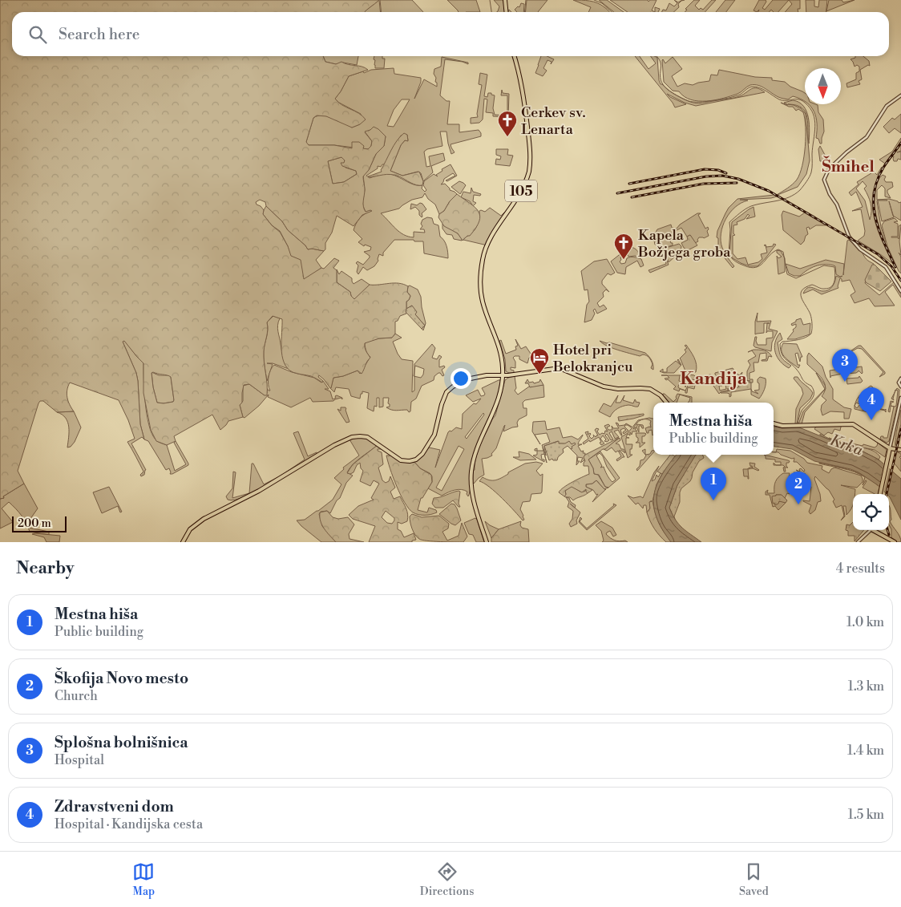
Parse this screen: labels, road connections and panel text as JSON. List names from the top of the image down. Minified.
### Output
{"streets":{"main road":["105"]},"districts":["Šmihel","Kandija"],"water":["Krka"],"places":{"church":["Cerkev sv. Lenarta","Kapela Božjega groba"],"hotel":["Hotel pri Belokranjcu"]},"scale_bar":"200 m","north":"bottom","page":{"search":"Search here","pins":["3","4","1","2"],"popup":["Mestna hiša","Public building"],"scale":"200 m","heading":["Nearby","4 results"],"list":[{"mark":"1","name":"Mestna hiša","note":"Public building","value":"1.0 km"},{"mark":"2","name":"Škofija Novo mesto","note":"Church","value":"1.3 km"},{"mark":"3","name":"Splošna bolnišnica","note":"Hospital","value":"1.4 km"},{"mark":"4","name":"Zdravstveni dom","note":"Hospital · Kandijska cesta","value":"1.5 km"}],"nav":["Map","Directions","Saved"]}}
